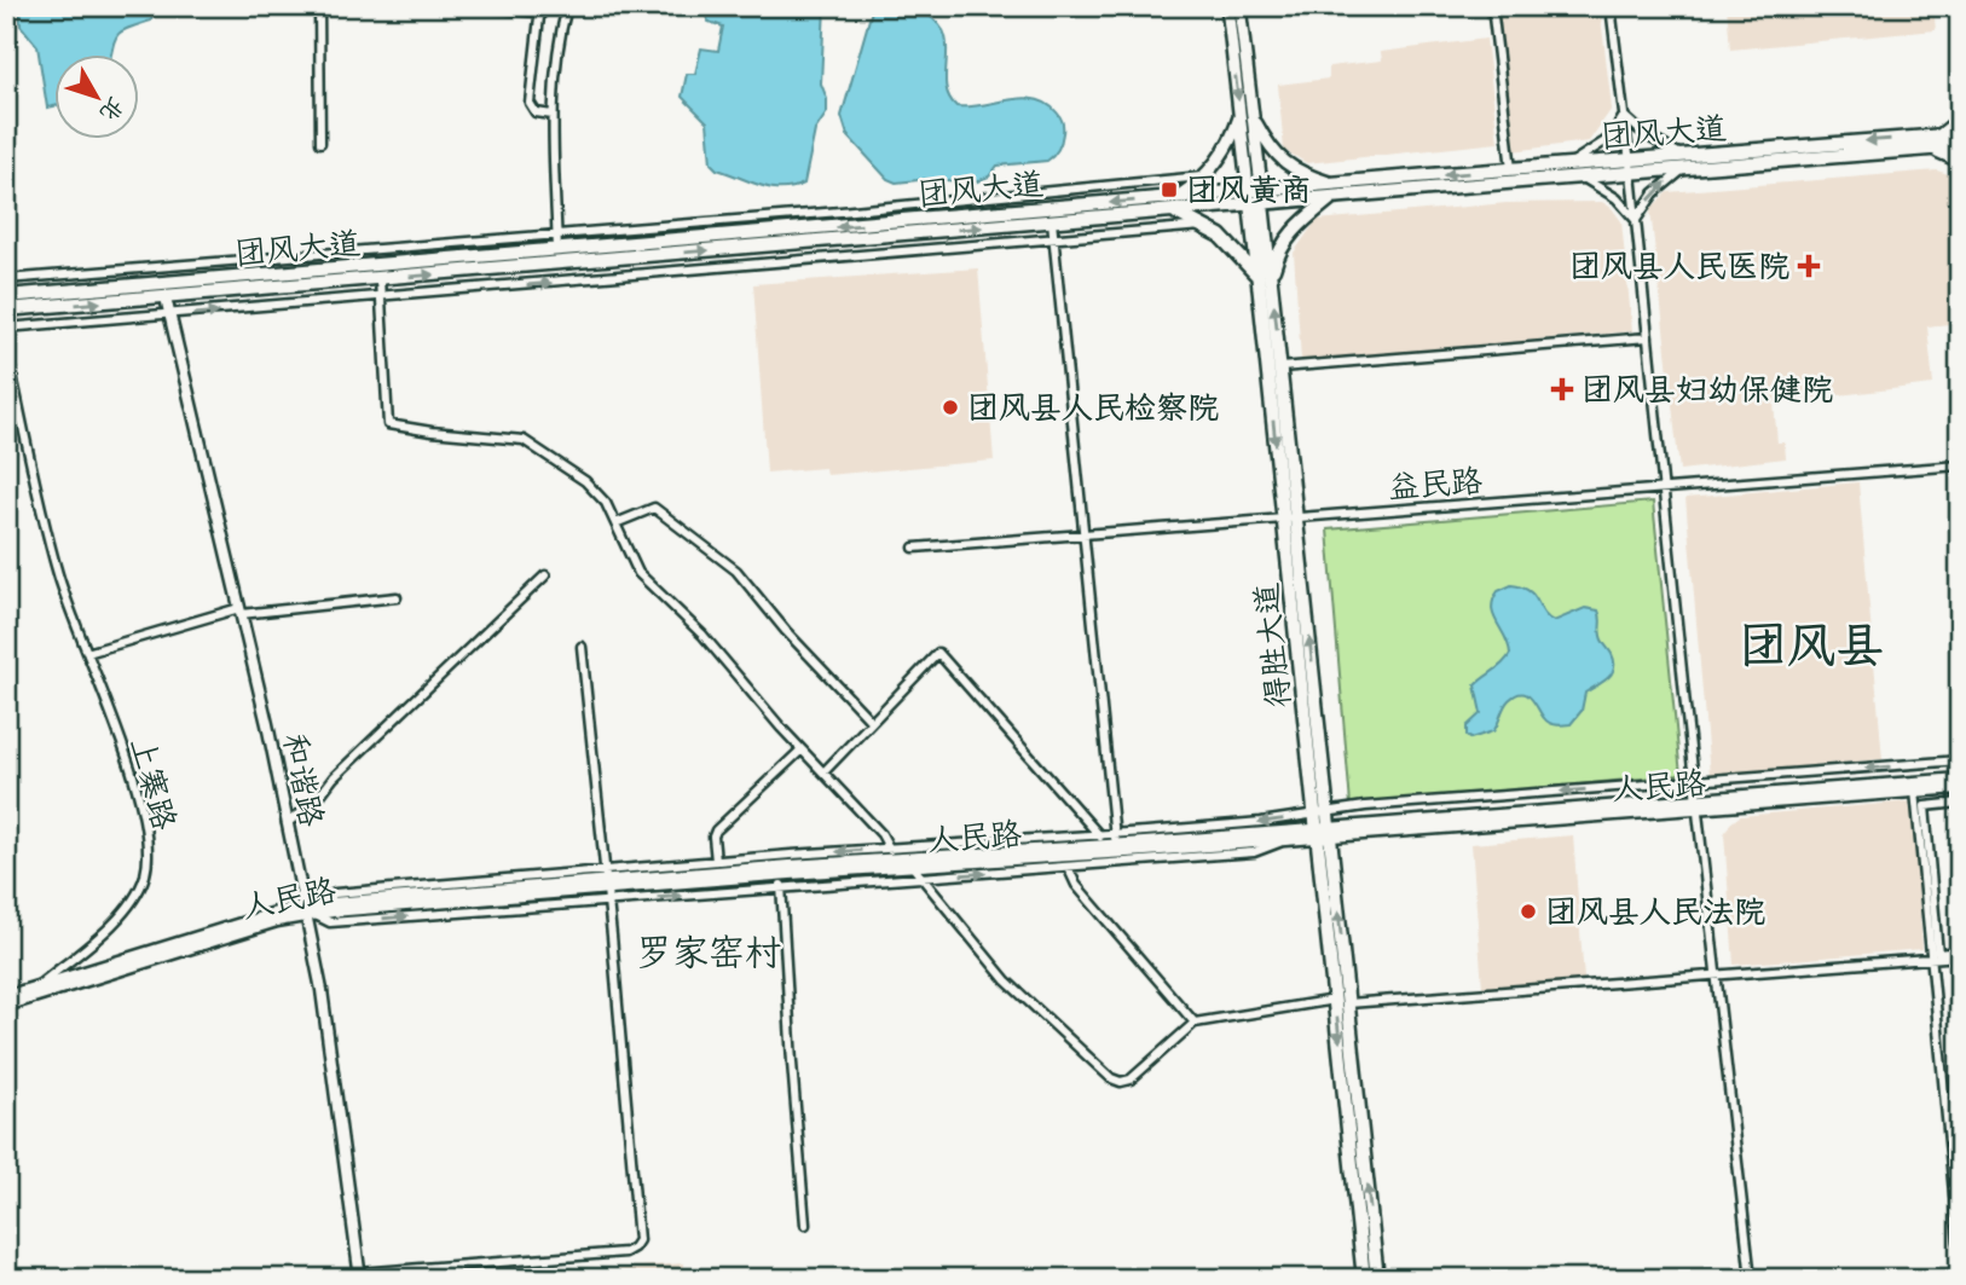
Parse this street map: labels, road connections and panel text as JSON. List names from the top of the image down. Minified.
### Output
{"streets":{"main road":["团风大道","得胜大道"],"street":["益民路","和谐路","上寨路","人民路"]},"crossings":[["团风大道","得胜大道"],["团风大道","和谐路"],["益民路","得胜大道"],["得胜大道","人民路"],["和谐路","人民路"],["上寨路","人民路"]],"districts":["团风县","罗家窑村"],"places":{"transit":["团风黄商"],"health":["团风县人民医院","团风县妇幼保健院"],"other":["团风县人民检察院","团风县人民法院"]},"north":"bottom right"}
